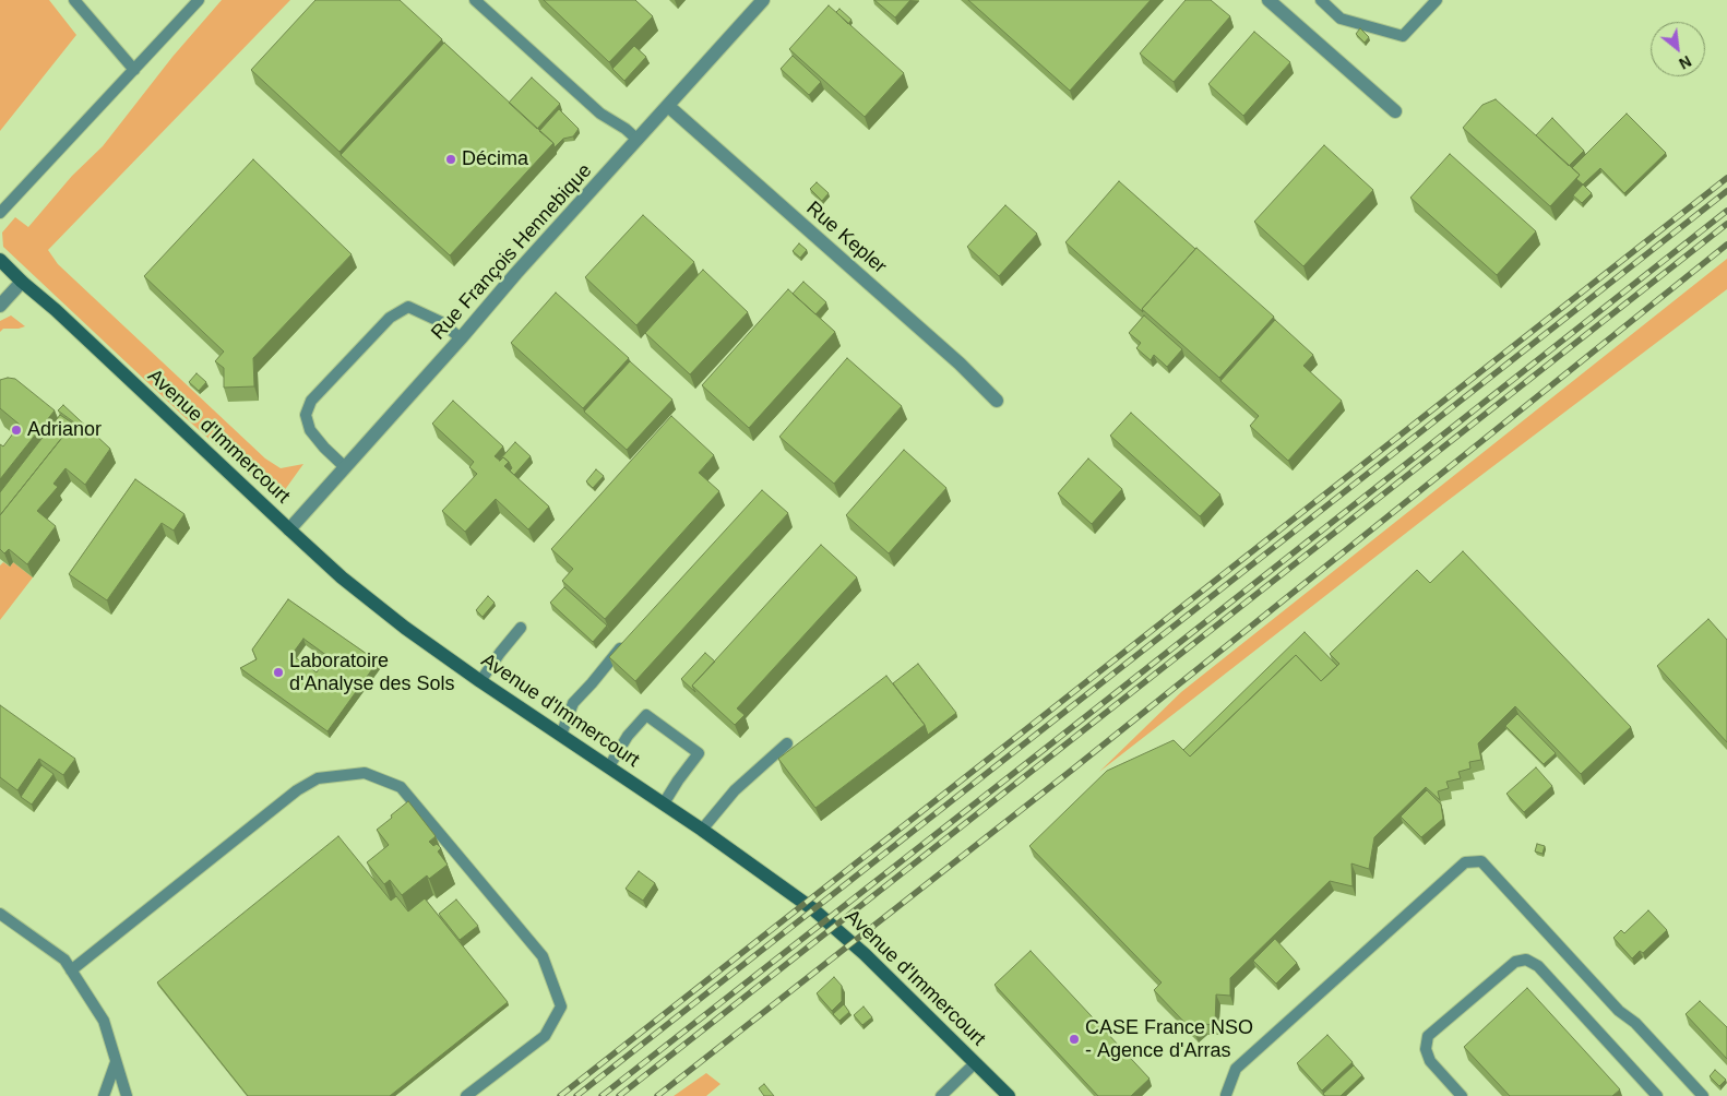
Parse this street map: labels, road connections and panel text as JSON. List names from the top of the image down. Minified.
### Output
{"streets":{"main road":["Avenue d'Immercourt"],"street":["Rue Kepler","Rue François Hennebique"]},"crossings":[["Rue Kepler","Rue François Hennebique"],["Rue François Hennebique","Avenue d'Immercourt"]],"places":["Décima","Adrianor","Laboratoire d'Analyse des Sols","CASE France NSO - Agence d'Arras"],"north":"bottom right"}
